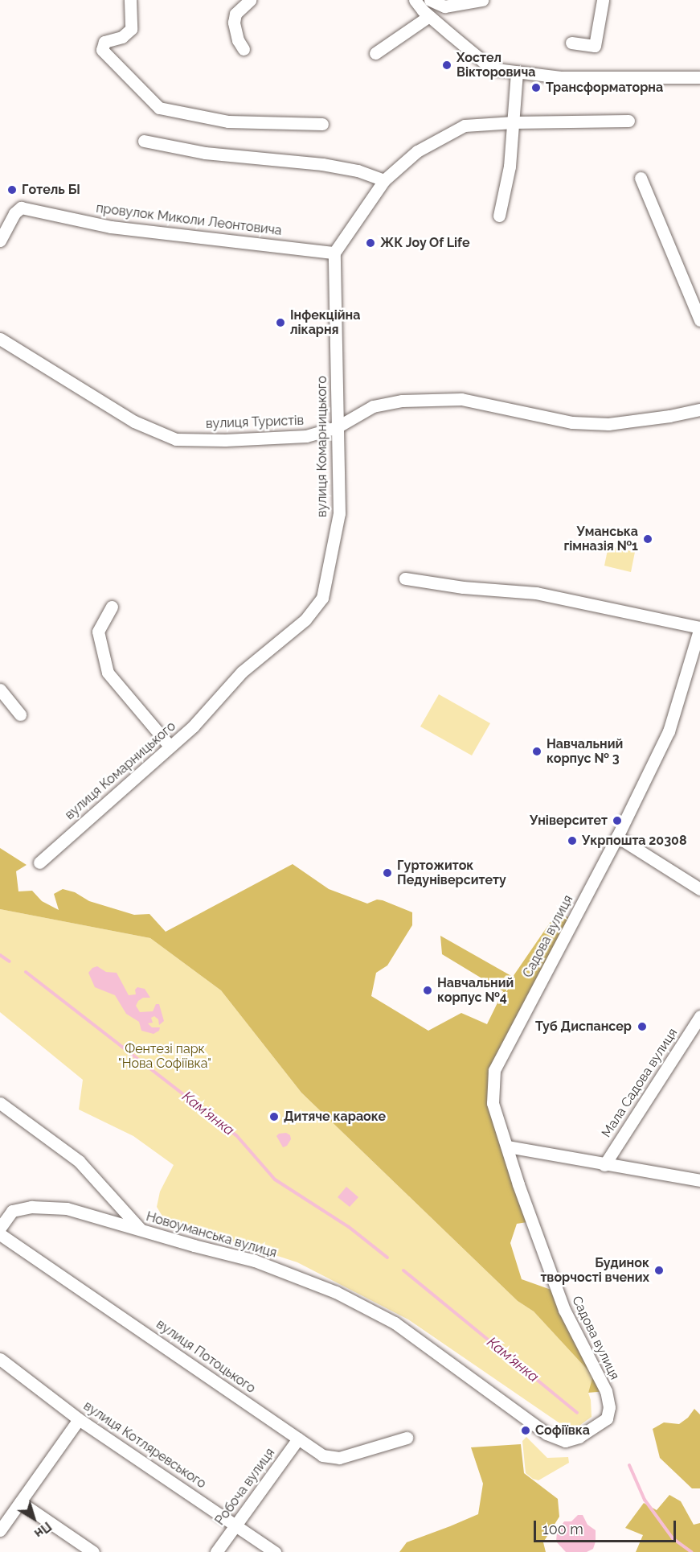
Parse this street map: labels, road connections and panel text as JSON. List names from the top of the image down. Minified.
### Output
{"streets":{"street":["провулок Миколи Леонтовича","вулиця Туристів","вулиця Комарницького","Садова вулиця","Мала Садова вулиця","Новоуманська вулиця","вулиця Потоцького","вулиця Котляревського","Робоча вулиця"]},"crossings":[["провулок Миколи Леонтовича","вулиця Комарницького"],["вулиця Туристів","вулиця Комарницького"],["Садова вулиця","Новоуманська вулиця"],["вулиця Потоцького","Робоча вулиця"],["вулиця Котляревського","Робоча вулиця"]],"water":["Кам'янка"],"parks":["Фентезі парк \"Нова Софіївка\""],"places":["Хостел Вікторовича","Трансформаторна","Готель БІ","ЖК Joy Of Life","Інфекційна лікарня","Уманська гімназія №1","Навчальний корпус № 3","Університет","Укрпошта 20308","Гуртожиток Педуніверситету","Навчальний корпус №4","Туб Диспансер","Дитяче караоке","Будинок творчості вчених","Софіївка"],"scale_bar":"100 m","north":"bottom right"}
